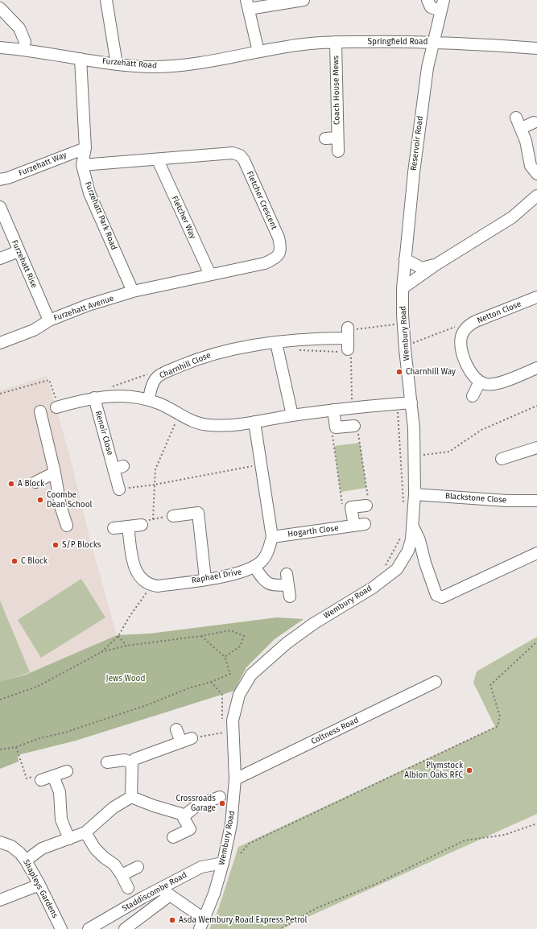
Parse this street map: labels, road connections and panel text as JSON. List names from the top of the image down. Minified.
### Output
{"streets":{"street":["Springfield Road","Furzehatt Road","Coach House Mews","Reservoir Road","Furzehatt Way","Fletcher Crescent","Furzehatt Park Road","Fletcher Way","Furzehatt Rise","Furzehatt Avenue","Netton Close","Wembury Road","Charnhill Close","Renoir Close","Blackstone Close","Hogarth Close","Raphael Drive","Coltness Road","Shapleys Gardens","Staddiscombe Road"]},"crossings":[["Springfield Road","Furzehatt Road"],["Springfield Road","Coach House Mews"],["Springfield Road","Reservoir Road"],["Furzehatt Road","Furzehatt Park Road"],["Reservoir Road","Wembury Road"],["Furzehatt Way","Furzehatt Park Road"],["Fletcher Crescent","Furzehatt Park Road"],["Fletcher Crescent","Fletcher Way"],["Fletcher Crescent","Furzehatt Avenue"],["Furzehatt Park Road","Furzehatt Avenue"],["Furzehatt Rise","Furzehatt Avenue"],["Wembury Road","Blackstone Close"],["Wembury Road","Coltness Road"],["Wembury Road","Staddiscombe Road"],["Hogarth Close","Raphael Drive"]],"parks":["Jews Wood"],"places":["Charnhill Way","A Block","Coombe Dean School","S/P Blocks","C Block","Plymstock Albion Oaks RFC","Crossroads Garage","Asda Wembury Road Express Petrol"]}
